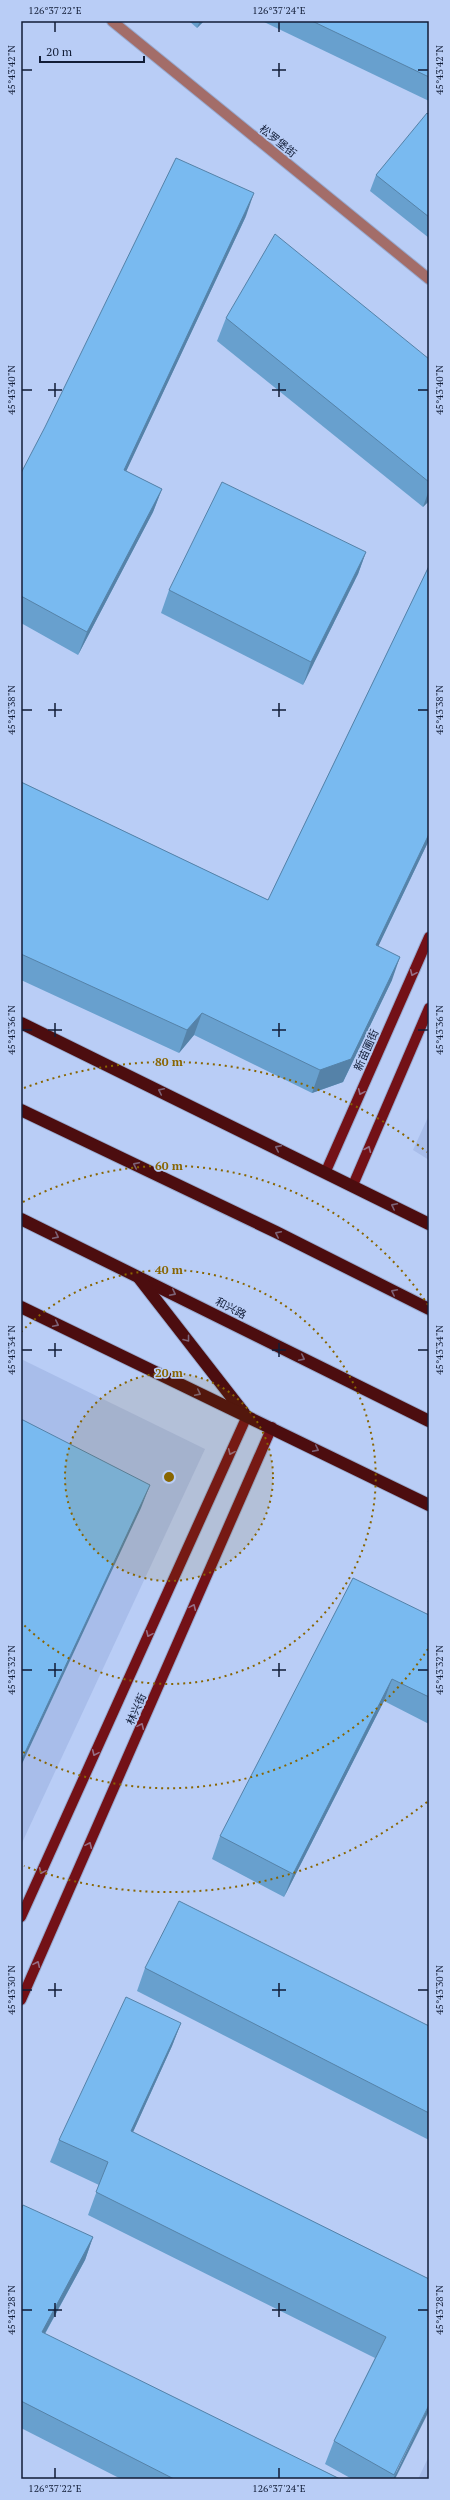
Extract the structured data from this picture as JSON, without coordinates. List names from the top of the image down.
{
  "streets": {
    "highway": ["和兴路"],
    "main road": ["新苗圃街", "林兴街"],
    "street": ["松罗堡街"]
  },
  "scale_bar": "20 m",
  "coordinates": [
    "126°37'22\"E",
    "126°37'24\"E",
    "45°43'42\"N",
    "45°43'40\"N",
    "45°43'38\"N",
    "45°43'36\"N",
    "45°43'34\"N",
    "45°43'32\"N",
    "45°43'30\"N",
    "45°43'28\"N"
  ],
  "rings": [
    "80 m",
    "60 m",
    "40 m",
    "20 m"
  ]
}
